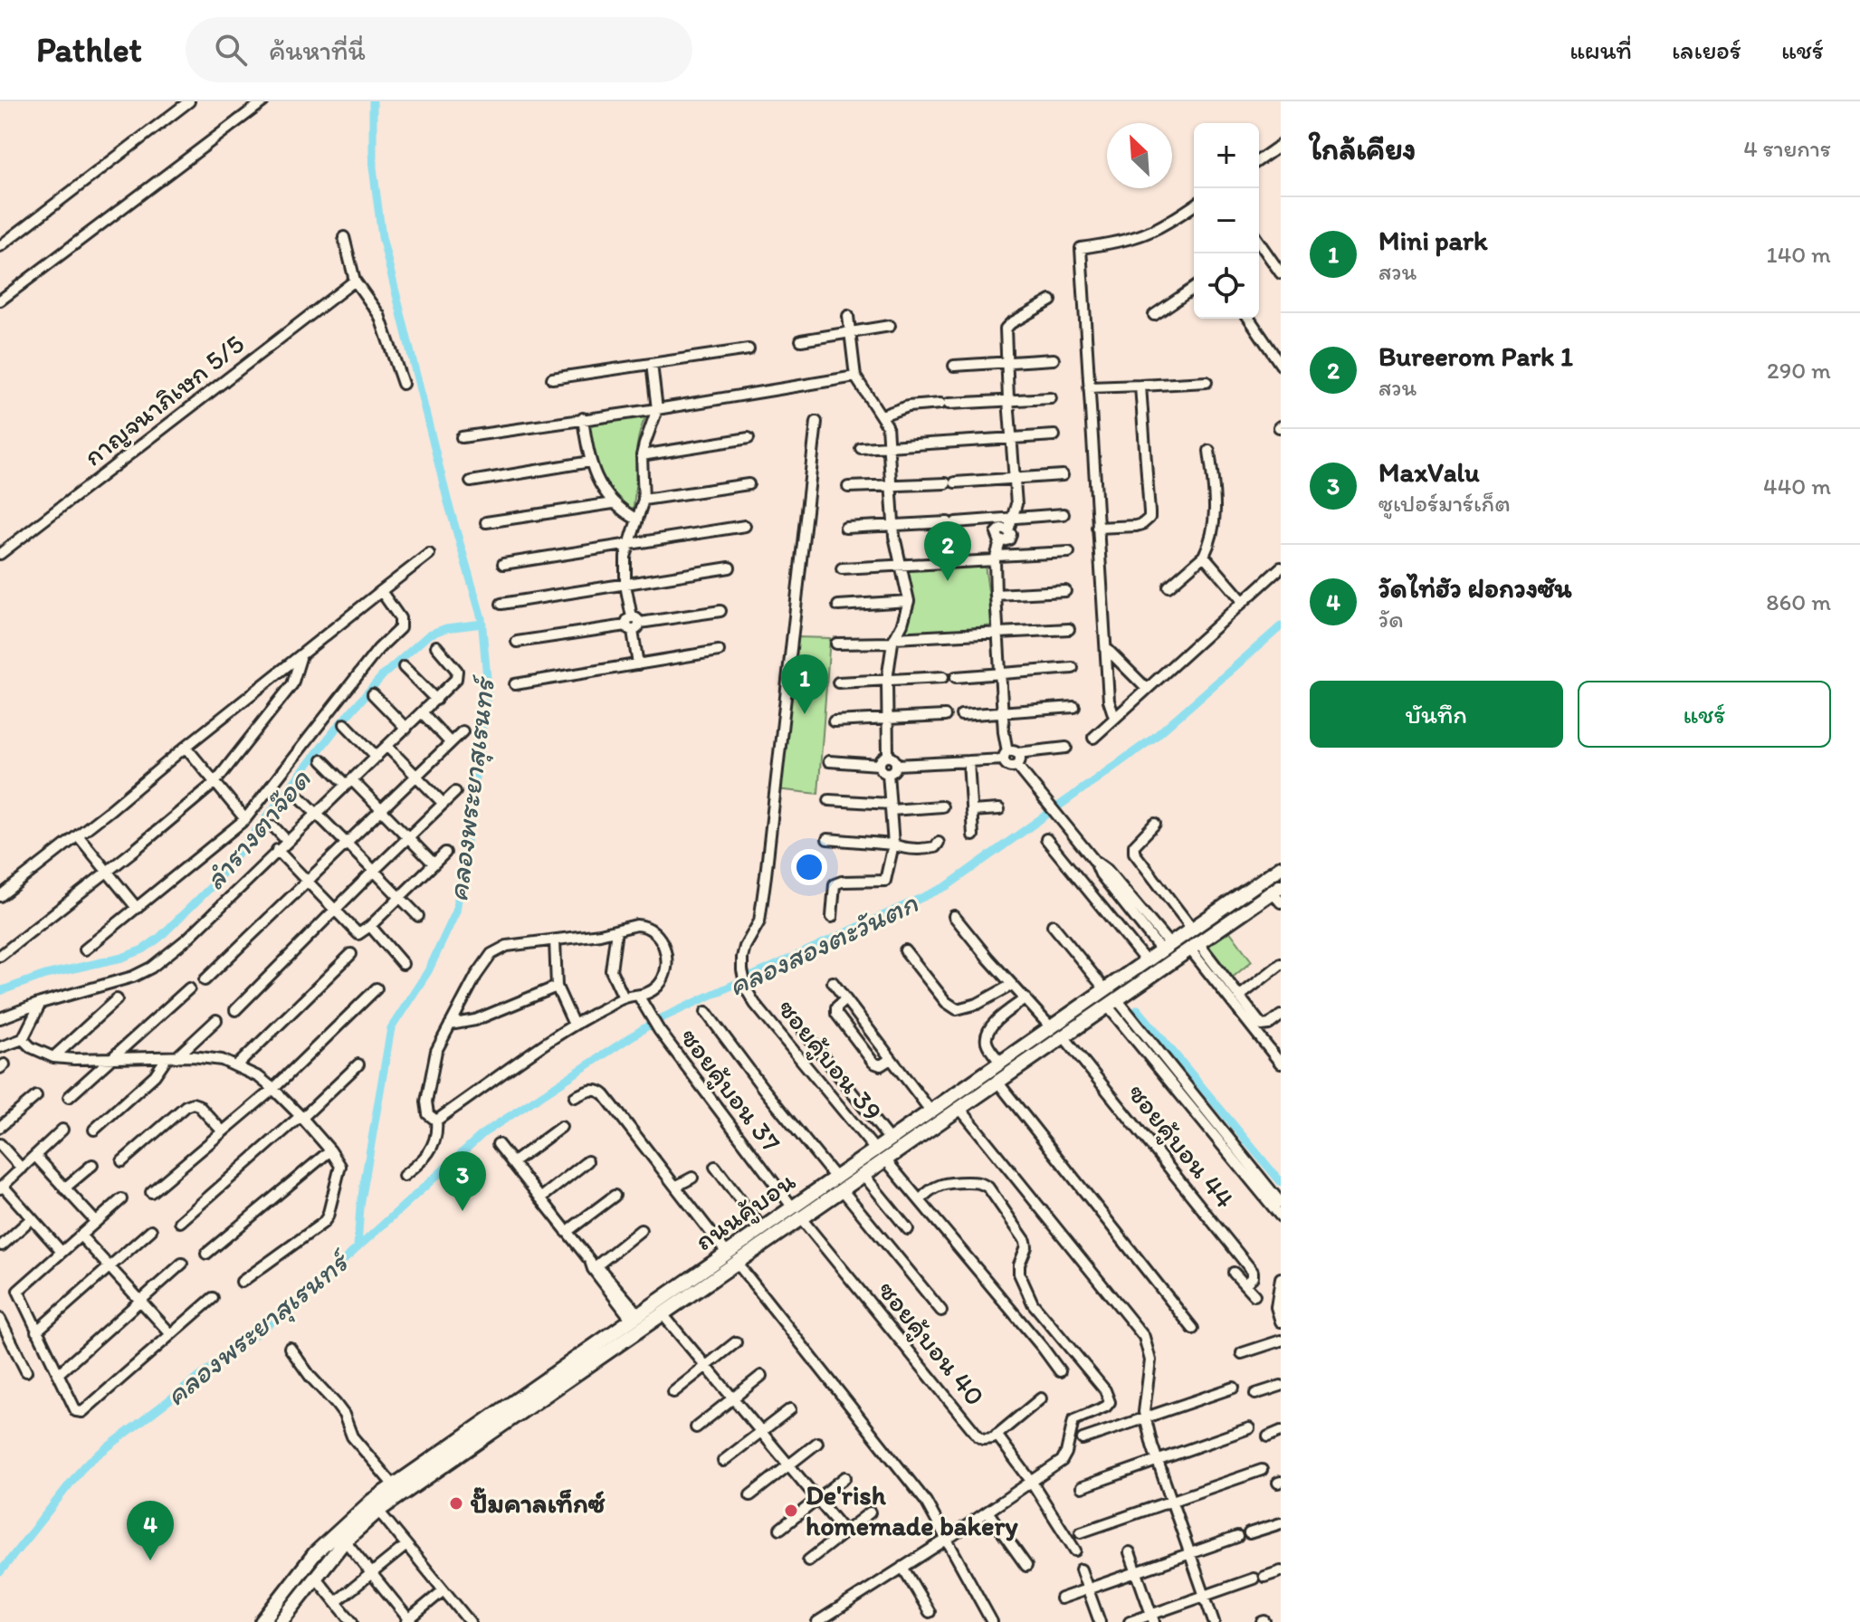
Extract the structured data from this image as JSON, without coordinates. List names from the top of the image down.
{
  "streets": {
    "main road": ["ถนนคู้บอน"],
    "street": [
      "กาญจนาภิเษก 5/5",
      "ซอยคู้บอน 39",
      "ซอยคู้บอน 37",
      "ซอยคู้บอน 44",
      "ซอยคู้บอน 40"
    ]
  },
  "crossings": [
    ["ซอยคู้บอน 39", "ถนนคู้บอน"],
    ["ซอยคู้บอน 37", "ถนนคู้บอน"],
    ["ซอยคู้บอน 44", "ถนนคู้บอน"],
    ["ถนนคู้บอน", "ซอยคู้บอน 40"]
  ],
  "water": ["คลองพระยาสุเรนทร์", "ลำรางตาจ๊อด", "คลองสองตะวันตก"],
  "places": ["ปั๊มคาลเท็กซ์", "De'rish homemade bakery"],
  "north": "top left",
  "page": {
    "header": "Pathlet",
    "search": "ค้นหาที่นี่",
    "nav": ["แผนที่", "เลเยอร์", "แชร์"],
    "heading": ["ใกล้เคียง", "4 รายการ"],
    "map_buttons": ["+", "−"],
    "list": [
      {
        "mark": "1",
        "name": "Mini park",
        "note": "สวน",
        "value": "140 m"
      },
      {
        "mark": "2",
        "name": "Bureerom Park 1",
        "note": "สวน",
        "value": "290 m"
      },
      {
        "mark": "3",
        "name": "MaxValu",
        "note": "ซูเปอร์มาร์เก็ต",
        "value": "440 m"
      },
      {
        "mark": "4",
        "name": "วัดไท่ฮัว ฝอกวงซัน",
        "note": "วัด",
        "value": "860 m"
      }
    ],
    "pins": [
      "2",
      "1",
      "3",
      "4"
    ],
    "buttons": ["บันทึก", "แชร์"]
  }
}
